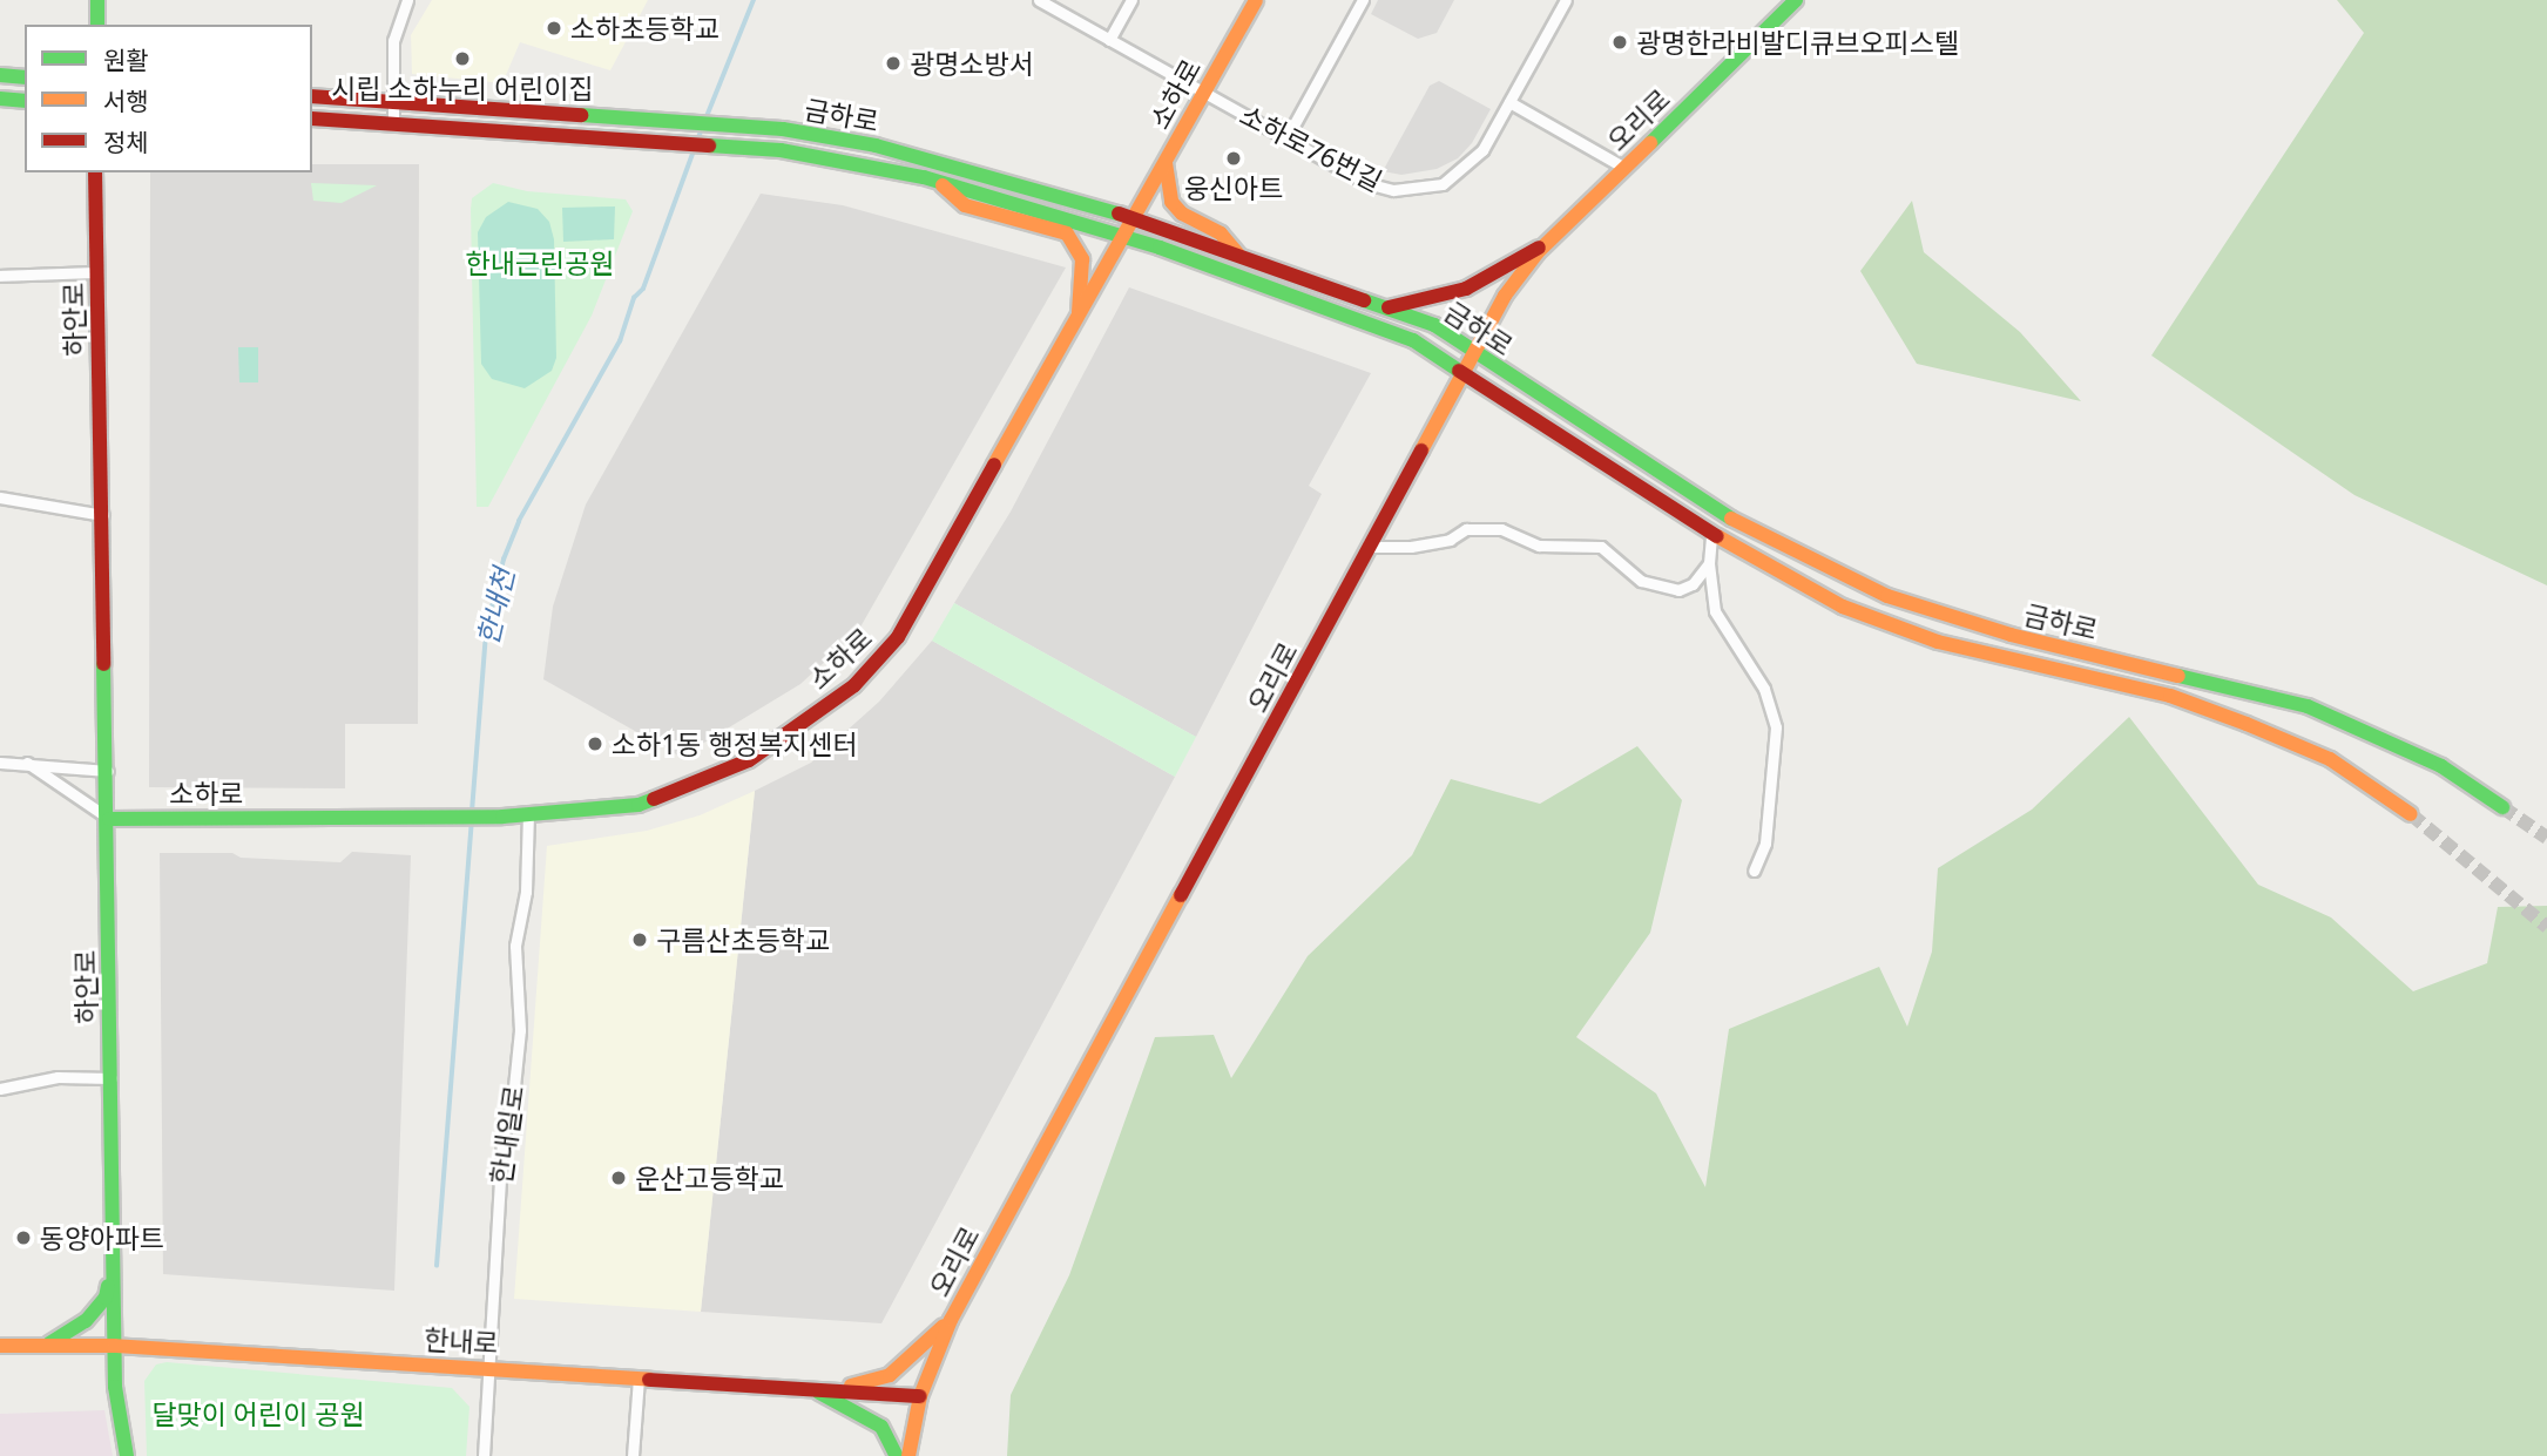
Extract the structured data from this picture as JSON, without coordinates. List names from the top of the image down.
{
  "streets": {
    "main road": [
      "소하로",
      "금하로",
      "오리로",
      "하안로",
      "한내로"
    ],
    "street": ["소하로76번길", "한내일로"]
  },
  "crossings": [
    ["소하로", "금하로"],
    ["소하로", "소하로76번길"],
    ["소하로", "하안로"],
    ["소하로", "한내일로"],
    ["금하로", "오리로"],
    ["오리로", "한내로"],
    ["하안로", "한내로"],
    ["한내일로", "한내로"]
  ],
  "water": ["한내천"],
  "parks": ["한내근린공원", "달맞이 어린이 공원"],
  "places": [
    "소하초등학교",
    "광명한라비발디큐브오피스텔",
    "시립 소하누리 어린이집",
    "광명소방서",
    "웅신아트",
    "소하1동 행정복지센터",
    "구름산초등학교",
    "운산고등학교",
    "동양아파트"
  ],
  "legend": ["원활", "서행", "정체"]
}
